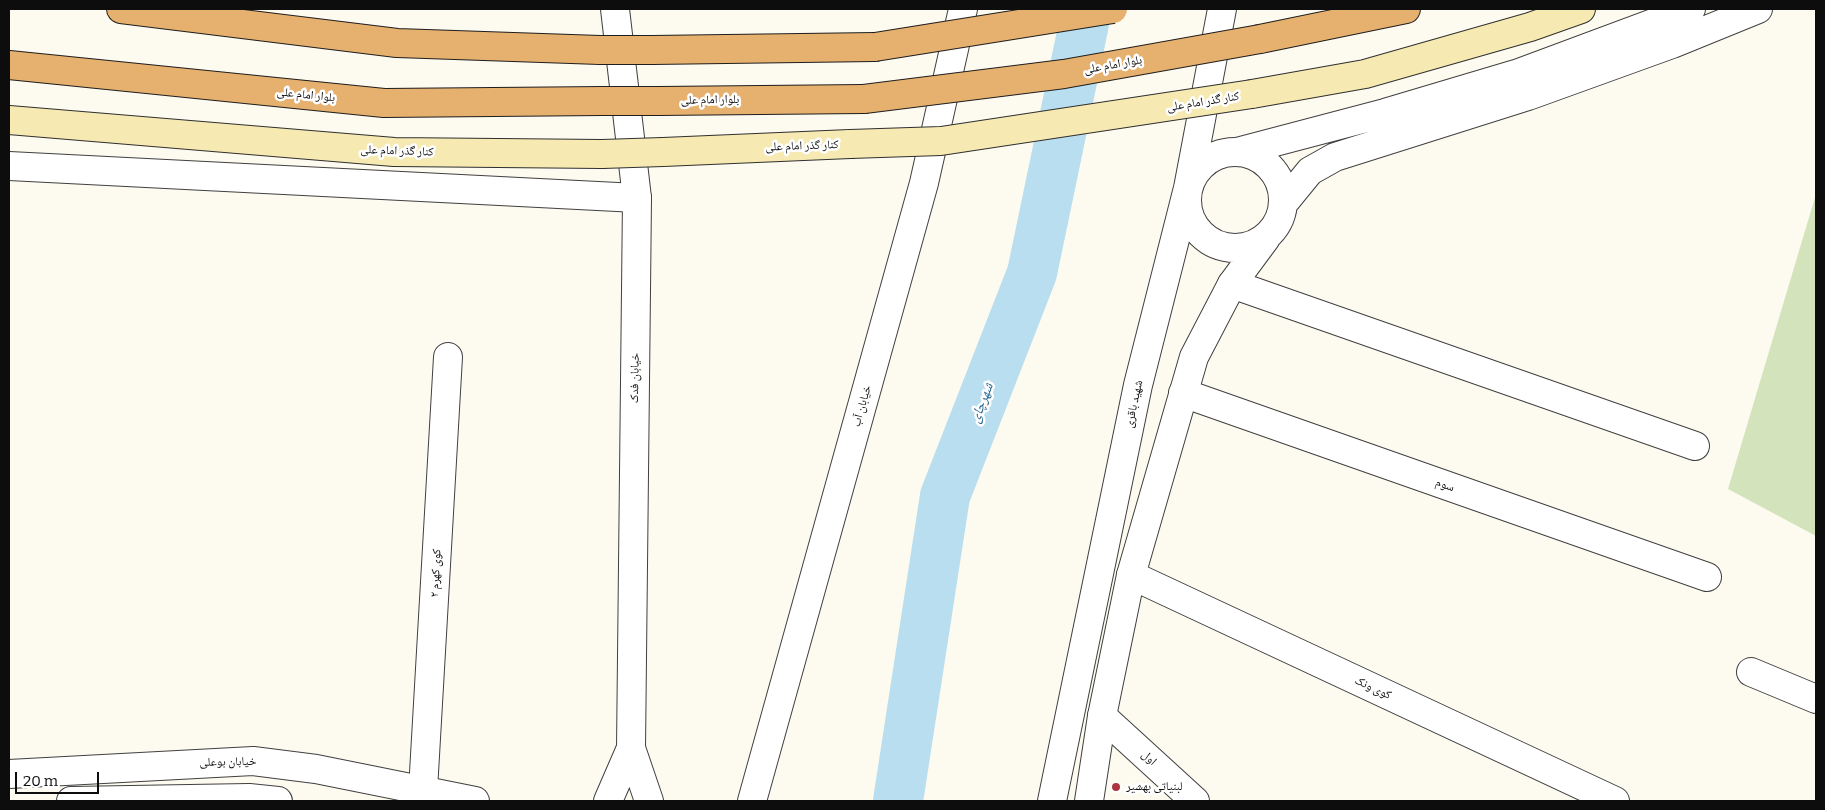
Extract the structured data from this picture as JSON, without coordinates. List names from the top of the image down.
{
  "streets": {
    "highway": ["بلوار امام علی"],
    "main road": ["کنار گذر امام علی"],
    "street": [
      "خیابان فدک",
      "شهید باقری",
      "خیابان آب",
      "سوم",
      "کوی کهرم ۲",
      "کوی ونک",
      "اول",
      "خیابان بوعلی"
    ]
  },
  "crossings": [
    ["کوی کهرم ۲", "خیابان بوعلی"]
  ],
  "water": ["شهرچای"],
  "places": ["لبنیاتی بهشیر"],
  "scale_bar": "20 m"
}
